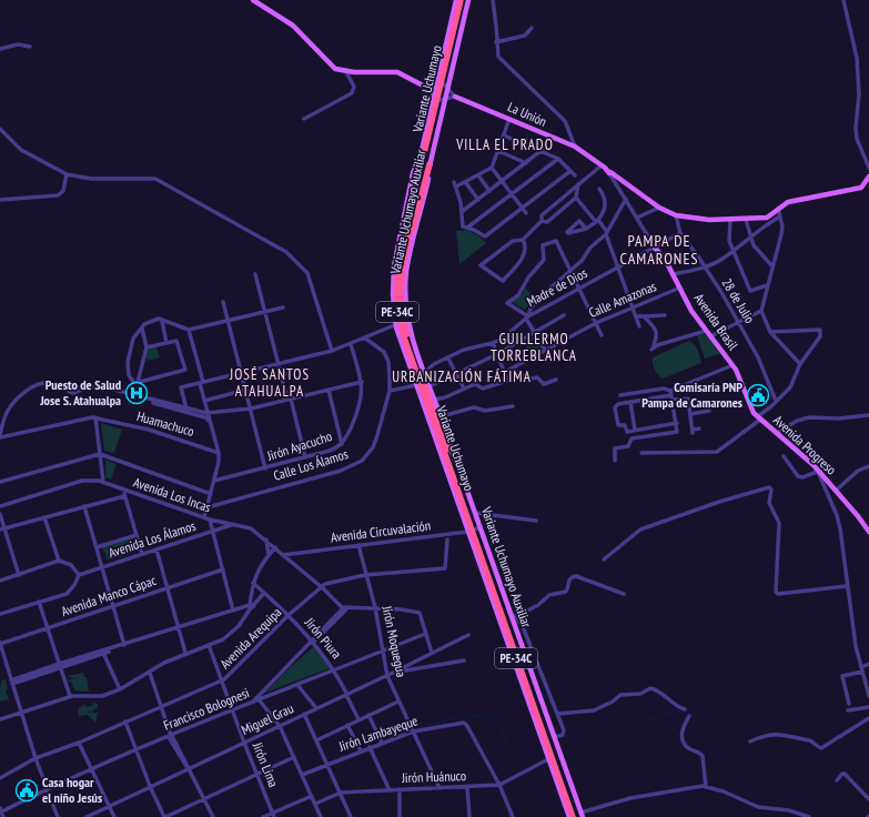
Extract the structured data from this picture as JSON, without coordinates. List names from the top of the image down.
{
  "streets": {
    "highway": ["Variante Uchumayo", "PE-34C"],
    "main road": [
      "La Unión",
      "Variante Uchumayo Auxiliar",
      "Avenida Brasil",
      "Avenida Progreso"
    ],
    "street": [
      "Madre de Dios",
      "Calle Amazonas",
      "28 de Julio",
      "Huamachuco",
      "Jirón Ayacucho",
      "Calle Los Álamos",
      "Avenida Los Incas",
      "Avenida Circuvalación",
      "Avenida Los Álamos",
      "Avenida Manco Cápac",
      "Avenida Arequipa",
      "Jirón Piura",
      "Jirón Moquegua",
      "Francisco Bolognesi",
      "Miguel Grau",
      "Jirón Lambayeque",
      "Jirón Lima",
      "Jirón Huánuco"
    ]
  },
  "crossings": [
    ["Variante Uchumayo", "Variante Uchumayo Auxiliar"],
    ["Variante Uchumayo", "Avenida Circuvalación"],
    ["Variante Uchumayo", "Jirón Huánuco"],
    ["La Unión", "Variante Uchumayo Auxiliar"],
    ["La Unión", "28 de Julio"],
    ["La Unión", "Avenida Brasil"],
    ["Variante Uchumayo Auxiliar", "Madre de Dios"],
    ["Variante Uchumayo Auxiliar", "Avenida Circuvalación"],
    ["Madre de Dios", "28 de Julio"],
    ["Madre de Dios", "Avenida Brasil"],
    ["Calle Amazonas", "Avenida Brasil"],
    ["Avenida Brasil", "Avenida Progreso"],
    ["Avenida Los Incas", "Avenida Circuvalación"],
    ["Avenida Los Incas", "Avenida Los Álamos"],
    ["Avenida Los Incas", "Avenida Arequipa"],
    ["Avenida Circuvalación", "Jirón Moquegua"],
    ["Avenida Arequipa", "Jirón Piura"],
    ["Avenida Arequipa", "Jirón Moquegua"],
    ["Avenida Arequipa", "Jirón Lima"],
    ["Jirón Piura", "Francisco Bolognesi"],
    ["Jirón Piura", "Miguel Grau"],
    ["Jirón Moquegua", "Francisco Bolognesi"],
    ["Jirón Moquegua", "Miguel Grau"],
    ["Jirón Moquegua", "Jirón Lambayeque"],
    ["Jirón Moquegua", "Jirón Huánuco"],
    ["Francisco Bolognesi", "Jirón Lima"],
    ["Miguel Grau", "Jirón Lima"],
    ["Jirón Lambayeque", "Jirón Huánuco"]
  ],
  "districts": [
    "VILLA EL PRADO",
    "PAMPA DE CAMARONES",
    "GUILLERMO TORREBLANCA",
    "JOSÉ SANTOS ATAHUALPA",
    "URBANIZACIÓN FÁTIMA"
  ],
  "places": {
    "hospital": ["Puesto de Salud Jose S. Atahualpa"],
    "public building": ["Comisaría PNP Pampa de Camarones", "Casa hogar el niño Jesús"]
  }
}
